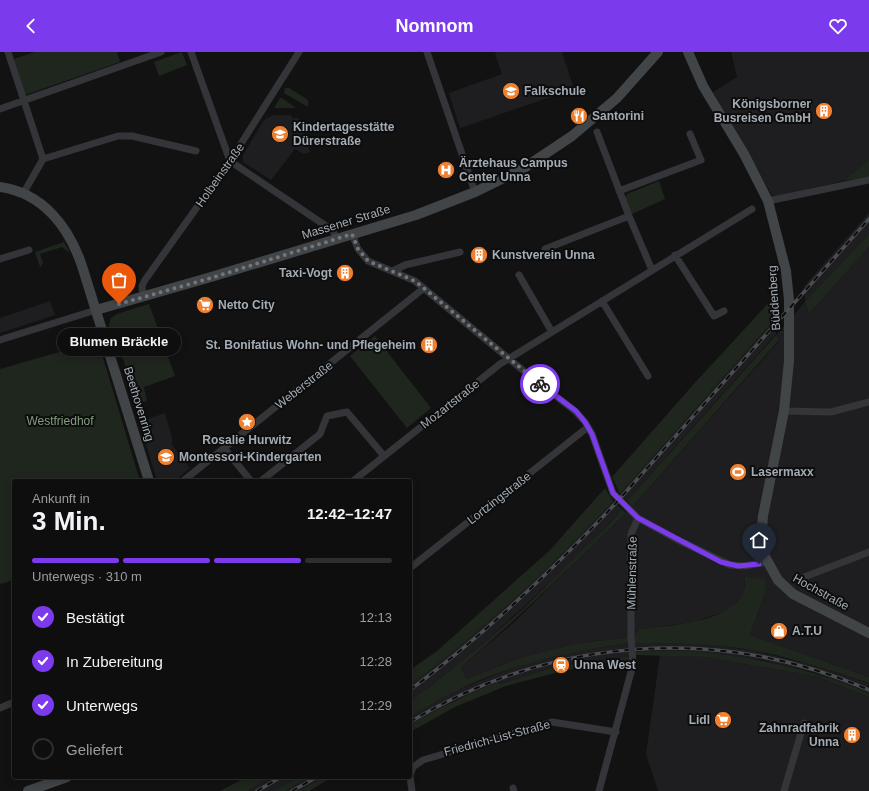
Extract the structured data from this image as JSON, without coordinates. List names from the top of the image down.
{
  "streets": {
    "main road": [
      "Massener Straße",
      "Büddenberg",
      "Beethovenring",
      "Hochstraße"
    ],
    "street": [
      "Holbeinstraße",
      "Weberstraße",
      "Mozartstraße",
      "Lortzingstraße",
      "Mühlenstraße",
      "Friedrich-List-Straße"
    ]
  },
  "crossings": [
    ["Holbeinstraße", "Massener Straße"],
    ["Massener Straße", "Beethovenring"],
    ["Massener Straße", "Mühlenstraße"],
    ["Büddenberg", "Hochstraße"],
    ["Weberstraße", "Mühlenstraße"],
    ["Mozartstraße", "Mühlenstraße"],
    ["Lortzingstraße", "Mühlenstraße"],
    ["Mühlenstraße", "Friedrich-List-Straße"]
  ],
  "parks": ["Westfriedhof"],
  "places": {
    "school or university": ["Falkschule", "Kindertagesstätte Dürerstraße", "Montessori-Kindergarten"],
    "building": [
      "Königsborner Busreisen GmbH",
      "Kunstverein Unna",
      "Taxi-Vogt",
      "St. Bonifatius Wohn- und Pflegeheim",
      "Zahnradfabrik Unna"
    ],
    "restaurant": ["Santorini"],
    "hospital": ["Ärztehaus Campus Center Unna"],
    "other": ["Blumen Bräckle"],
    "supermarket": ["Netto City", "Lidl"],
    "place": ["Rosalie Hurwitz"],
    "sports": ["Lasermaxx"],
    "shop": ["A.T.U"],
    "station": ["Unna West"]
  },
  "page": {
    "header": "Nomnom",
    "bubble": "Blumen Bräckle",
    "heading": ["3 Min.", "Ankunft in", "12:42–12:47"],
    "bar": "Unterwegs · 310 m",
    "list": [
      ["Bestätigt", "12:13"],
      ["In Zubereitung", "12:28"],
      ["Unterwegs", "12:29"],
      "Geliefert"
    ]
  }
}
